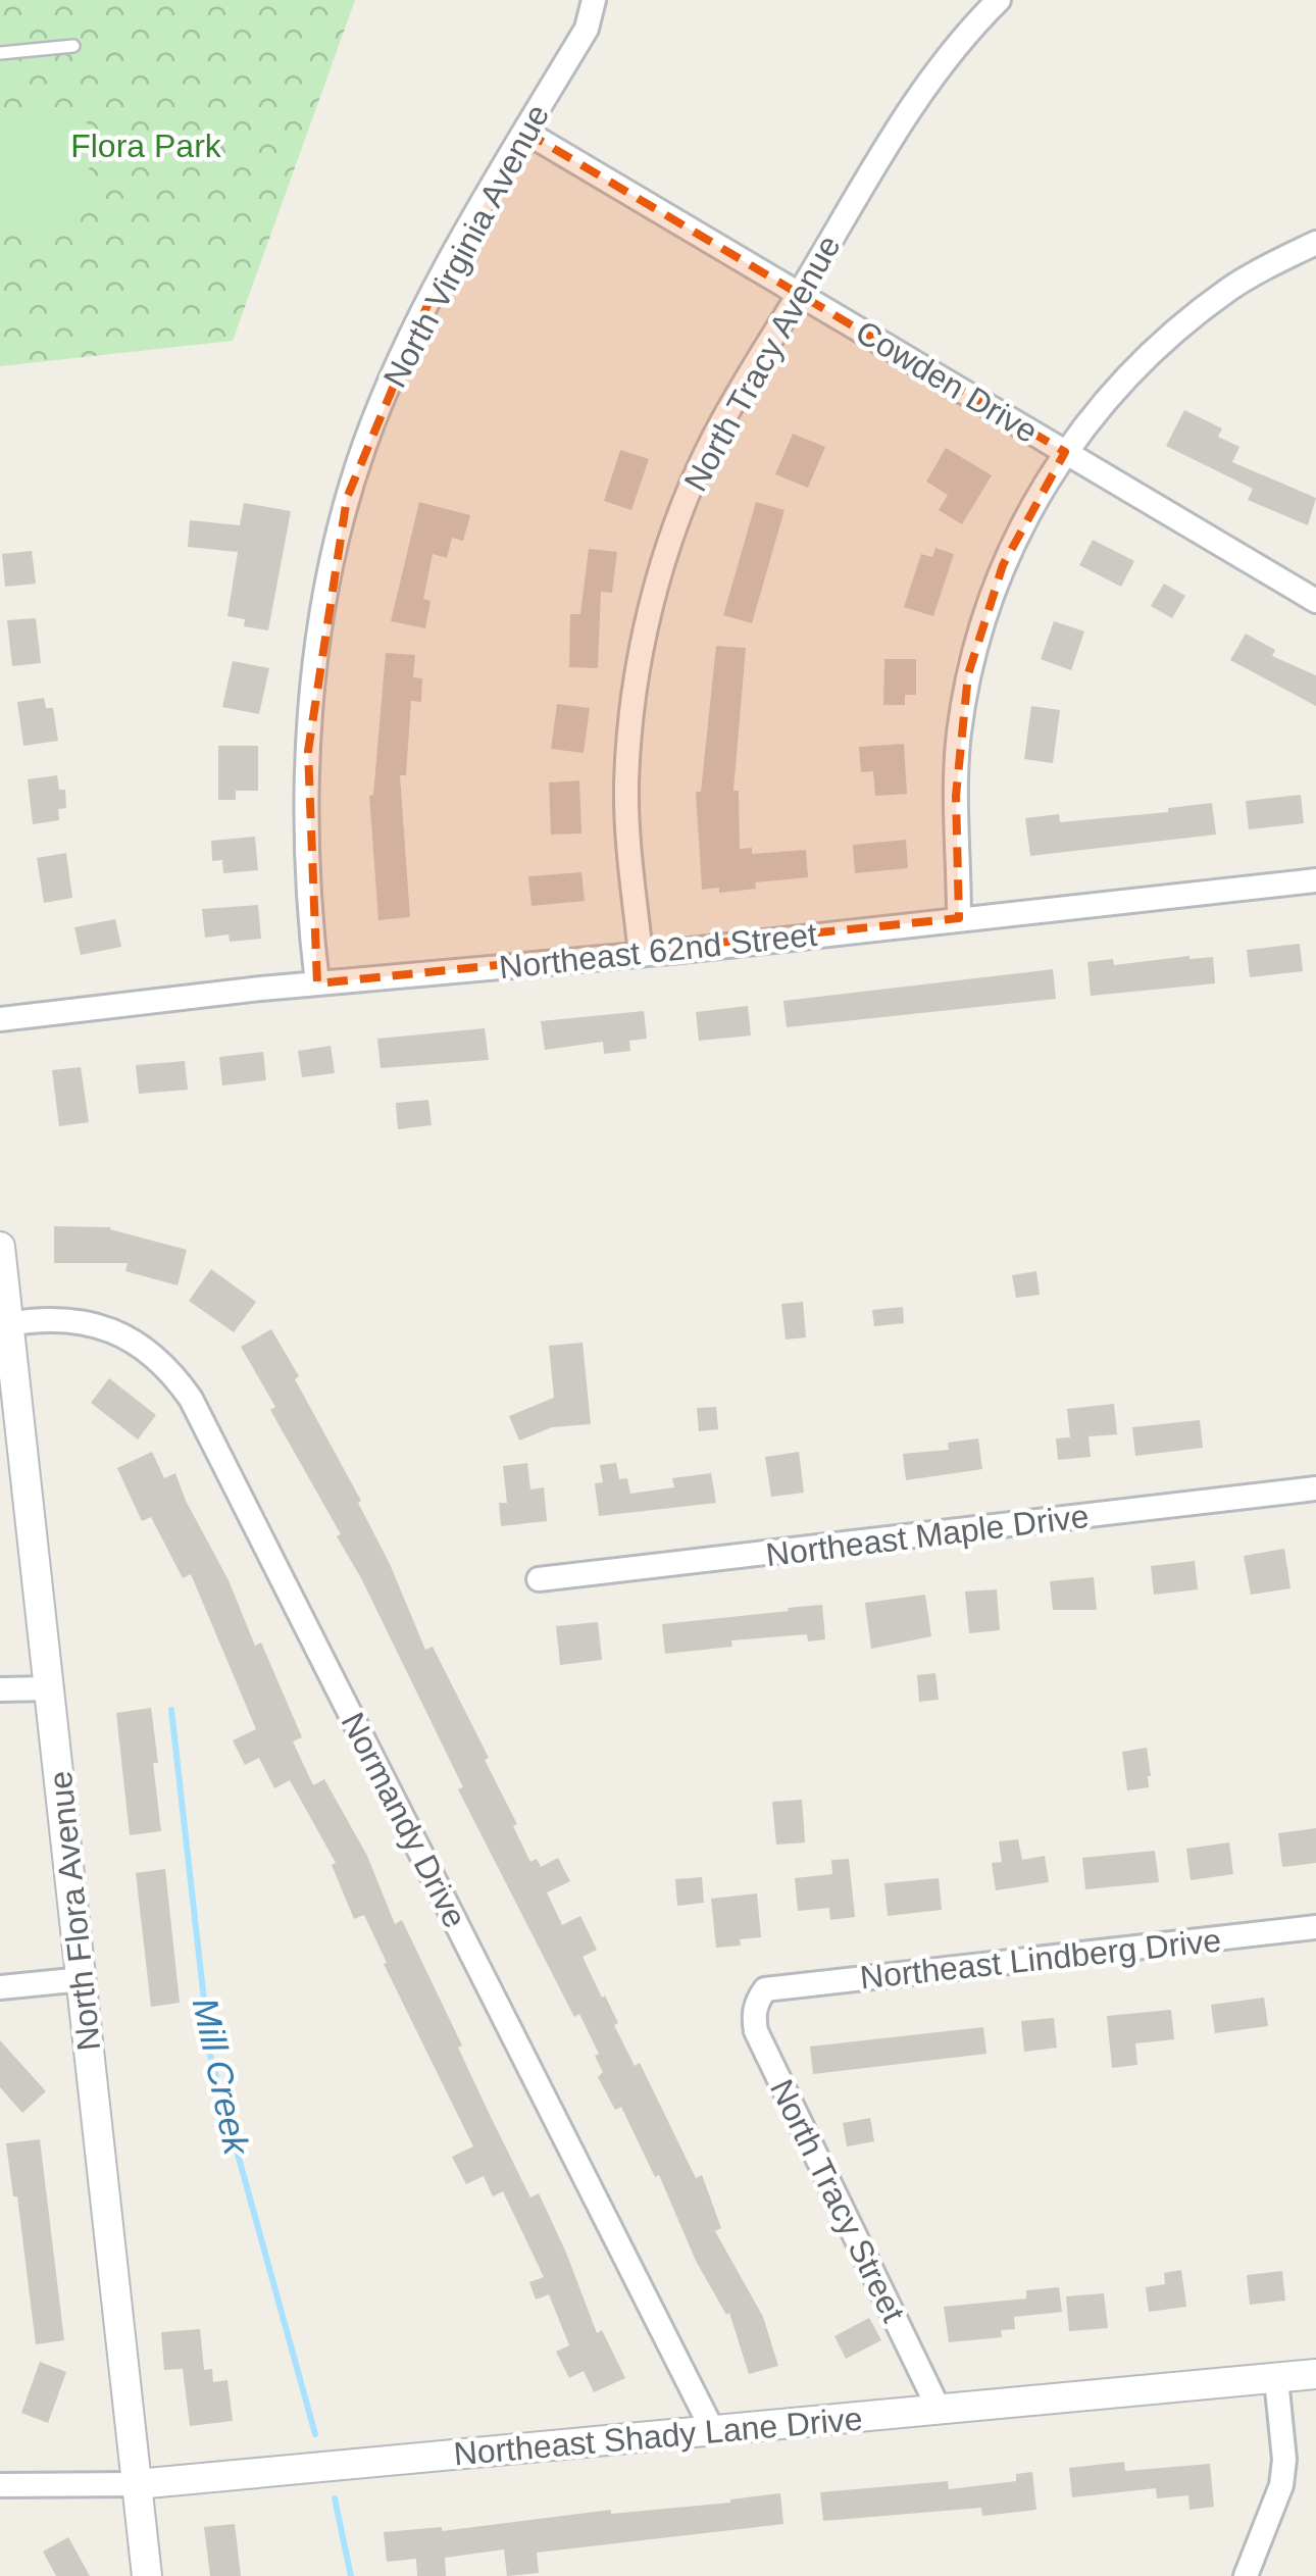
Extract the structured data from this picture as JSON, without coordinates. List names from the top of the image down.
{
  "streets": {
    "street": [
      "North Virginia Avenue",
      "North Tracy Avenue",
      "Cowden Drive",
      "Northeast 62nd Street",
      "Northeast Maple Drive",
      "Normandy Drive",
      "North Flora Avenue",
      "Northeast Lindberg Drive",
      "North Tracy Street",
      "Northeast Shady Lane Drive"
    ]
  },
  "crossings": [
    ["North Virginia Avenue", "Cowden Drive"],
    ["North Virginia Avenue", "Northeast 62nd Street"],
    ["North Tracy Avenue", "Cowden Drive"],
    ["North Tracy Avenue", "Northeast 62nd Street"],
    ["Normandy Drive", "North Flora Avenue"],
    ["Normandy Drive", "Northeast Shady Lane Drive"],
    ["North Flora Avenue", "Northeast Shady Lane Drive"],
    ["Northeast Lindberg Drive", "North Tracy Street"],
    ["North Tracy Street", "Northeast Shady Lane Drive"]
  ],
  "water": ["Mill Creek"],
  "parks": ["Flora Park"]
}
